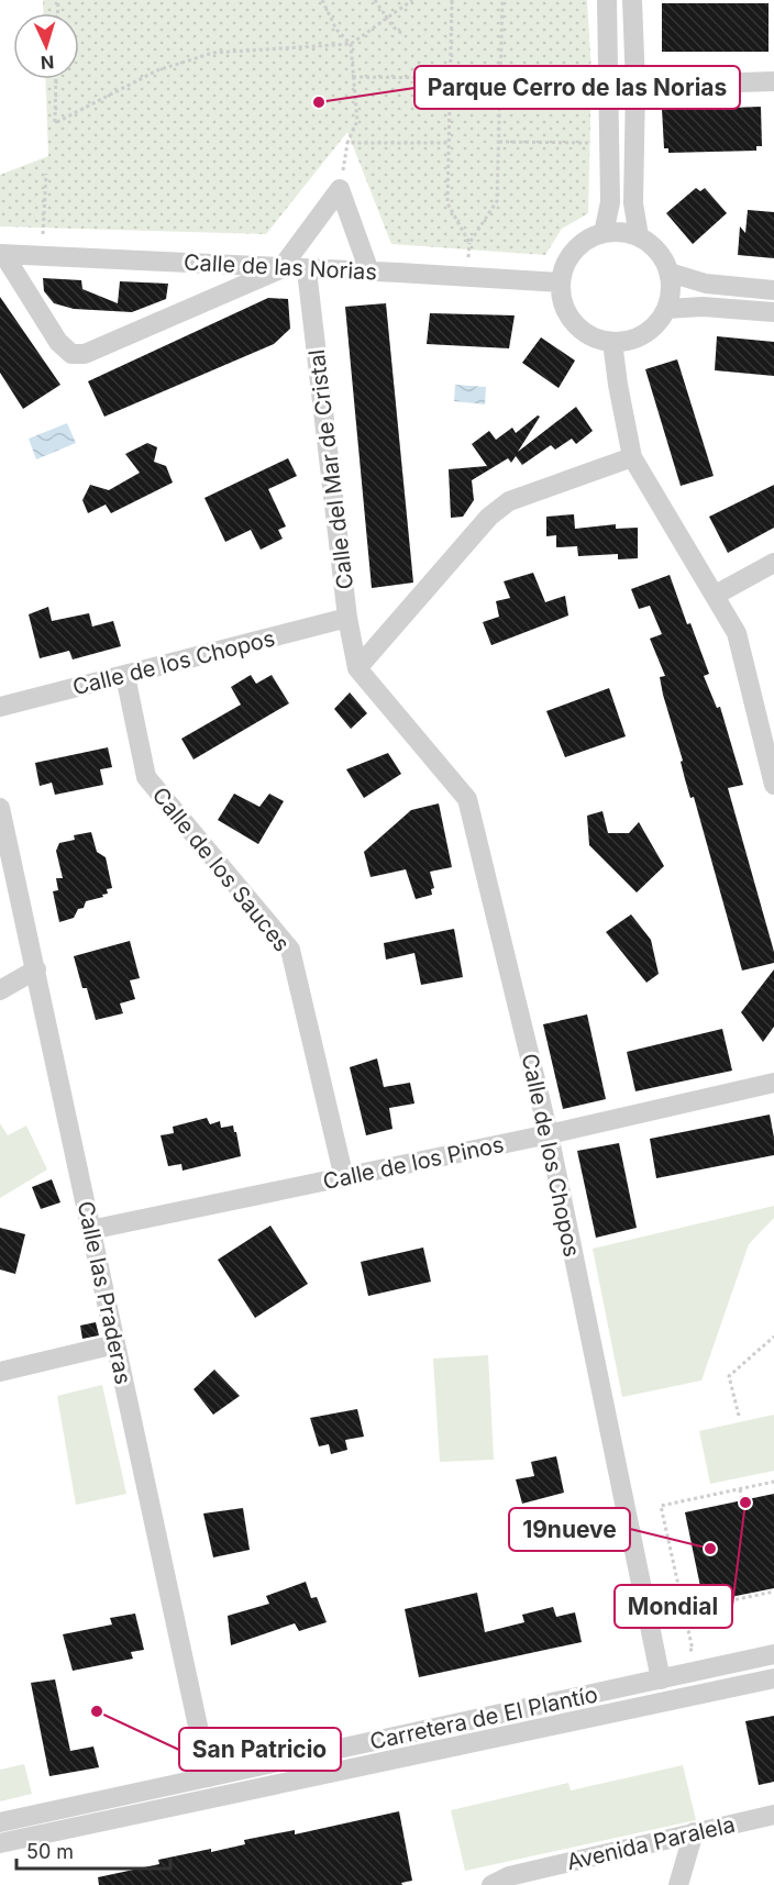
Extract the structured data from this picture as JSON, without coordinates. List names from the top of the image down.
{
  "streets": {
    "street": [
      "Calle de las Norias",
      "Calle del Mar de Cristal",
      "Calle de los Chopos",
      "Calle de los Sauces",
      "Calle de los Pinos",
      "Calle las Praderas",
      "Carretera de El Plantío",
      "Avenida Paralela"
    ]
  },
  "crossings": [
    ["Calle de las Norias", "Calle del Mar de Cristal"],
    ["Calle del Mar de Cristal", "Calle de los Chopos"],
    ["Calle de los Chopos", "Calle de los Sauces"],
    ["Calle de los Chopos", "Calle de los Pinos"],
    ["Calle de los Chopos", "Carretera de El Plantío"],
    ["Calle de los Sauces", "Calle de los Pinos"],
    ["Calle de los Pinos", "Calle las Praderas"],
    ["Calle las Praderas", "Carretera de El Plantío"]
  ],
  "places": [
    "Parque Cerro de las Norias",
    "Mondial",
    "19nueve",
    "San Patricio"
  ],
  "scale_bar": "50 m",
  "north": "bottom"
}
